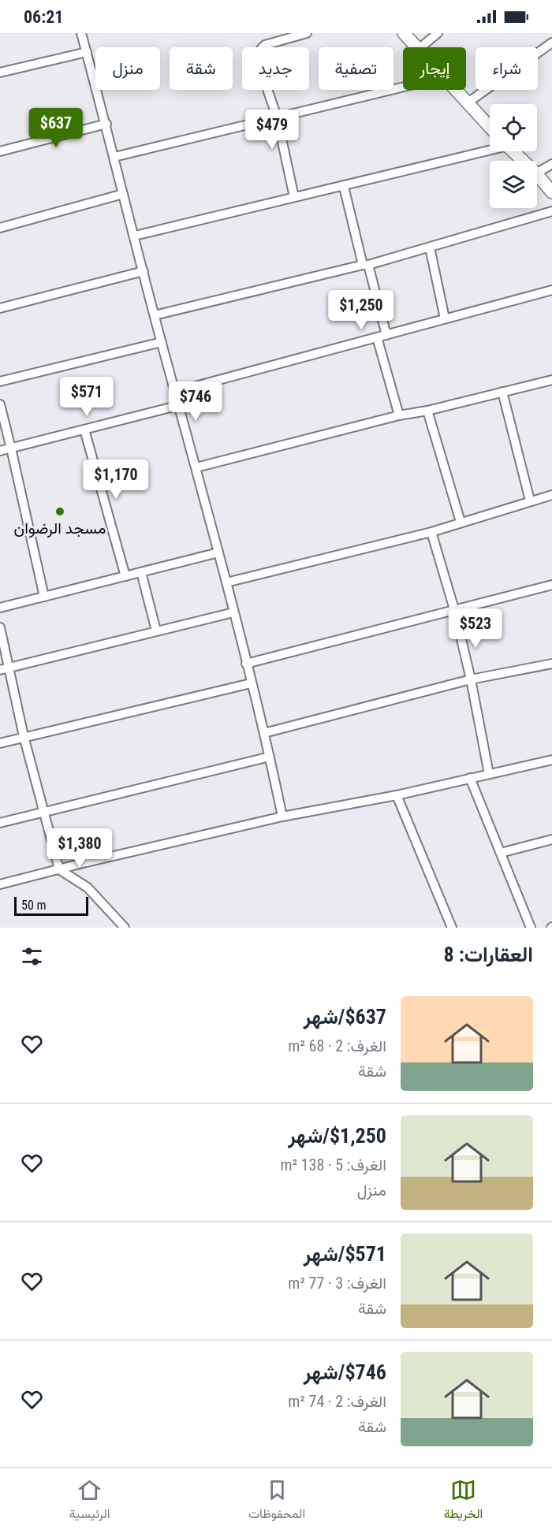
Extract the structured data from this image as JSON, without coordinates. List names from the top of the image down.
{
  "places": ["مسجد الرضوان"],
  "scale_bar": "50 m",
  "page": {
    "status": "06:21",
    "chip": [
      "شراء",
      "إيجار",
      "تصفية",
      "جديد",
      "شقة",
      "منزل"
    ],
    "price": [
      "$637",
      "$479",
      "$1,250",
      "$571",
      "$746",
      "$1,170",
      "$523",
      "$1,380"
    ],
    "scale": "50 m",
    "heading": "العقارات: 8",
    "list": [
      {
        "name": "$637/شهر",
        "note": "الغرف: 2 · 68 m² · شقة"
      },
      {
        "name": "$1,250/شهر",
        "note": "الغرف: 5 · 138 m² · منزل"
      },
      {
        "name": "$571/شهر",
        "note": "الغرف: 3 · 77 m² · شقة"
      },
      {
        "name": "$746/شهر",
        "note": "الغرف: 2 · 74 m² · شقة"
      }
    ],
    "tabs": ["الخريطة", "المحفوظات", "الرئيسية"]
  }
}
